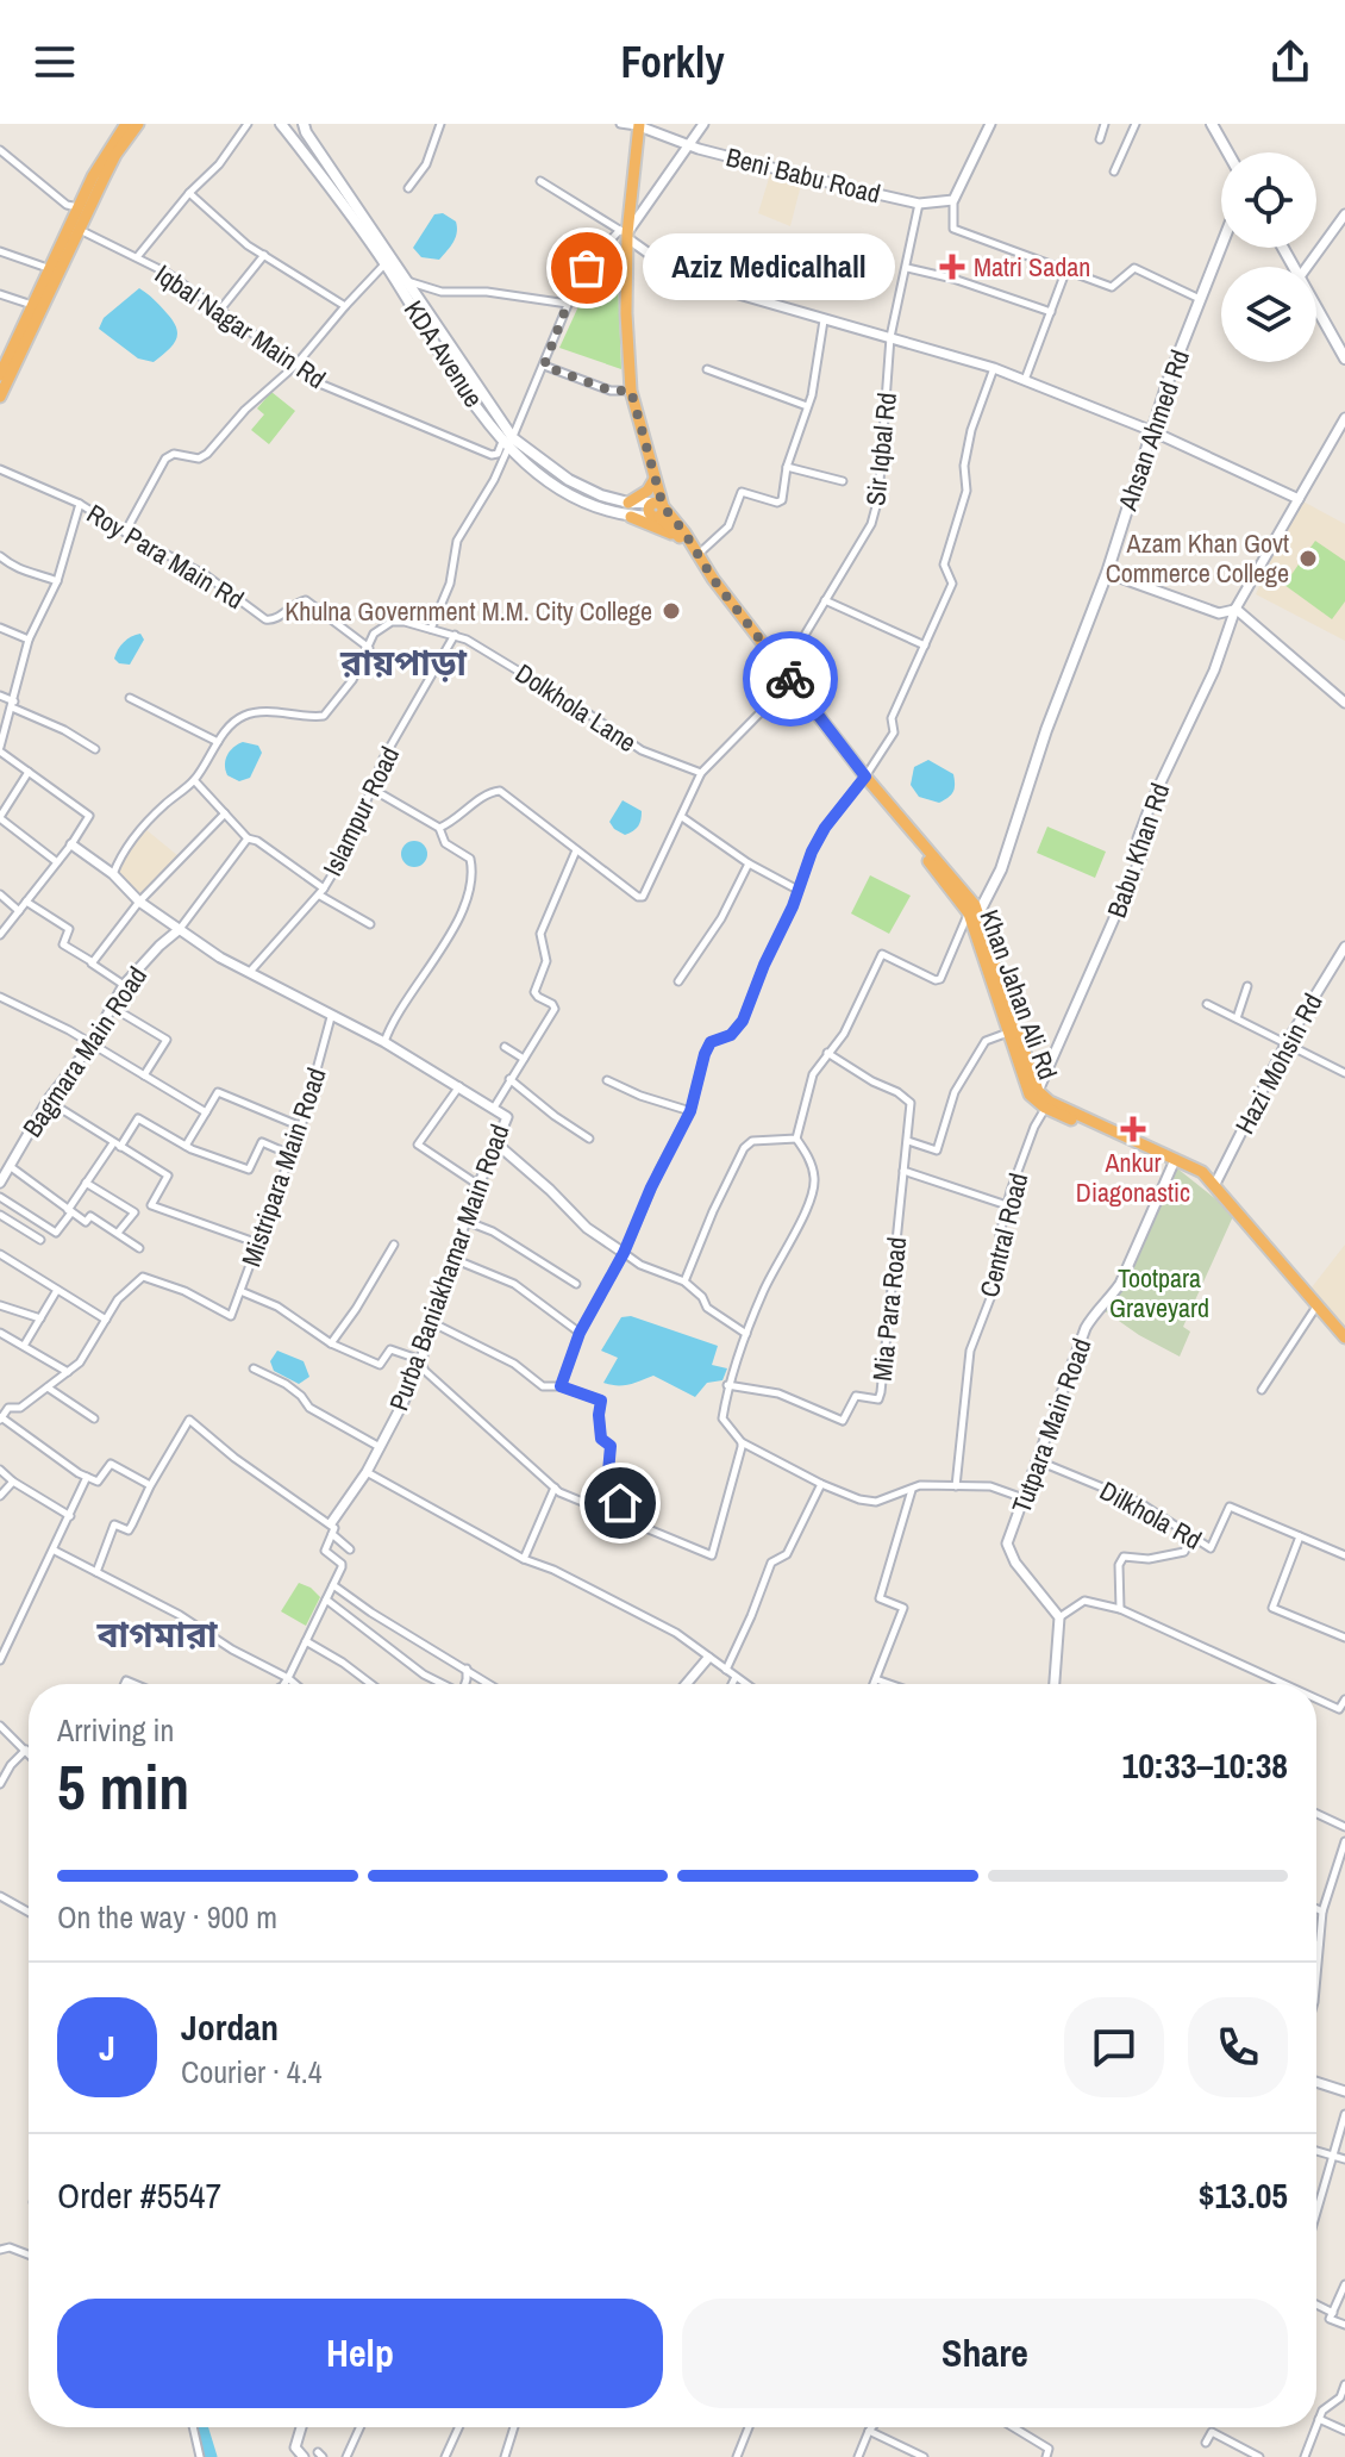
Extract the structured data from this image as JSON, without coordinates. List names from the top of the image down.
{
  "streets": {
    "highway": ["Khan Jahan Ali Rd"],
    "main road": ["KDA Avenue", "Ahsan Ahmed Rd"],
    "street": [
      "Beni Babu Road",
      "Iqbal Nagar Main Rd",
      "Sir Iqbal Rd",
      "Roy Para Main Rd",
      "Dolkhola Lane",
      "Islampur Road",
      "Babu Khan Rd",
      "Bagmara Main Road",
      "Hazi Mohsin Rd",
      "Mistripara Main Road",
      "Central Road",
      "Purba Baniakhamar Main Road",
      "Mia Para Road",
      "Tutpara Main Road",
      "Dilkhola Rd"
    ]
  },
  "crossings": [
    ["Beni Babu Road", "Sir Iqbal Rd"],
    ["Iqbal Nagar Main Rd", "KDA Avenue"],
    ["Ahsan Ahmed Rd", "Khan Jahan Ali Rd"],
    ["Sir Iqbal Rd", "Dolkhola Lane"],
    ["Sir Iqbal Rd", "Khan Jahan Ali Rd"],
    ["Roy Para Main Rd", "Dolkhola Lane"],
    ["Dolkhola Lane", "Islampur Road"],
    ["Islampur Road", "Purba Baniakhamar Main Road"],
    ["Babu Khan Rd", "Khan Jahan Ali Rd"],
    ["Khan Jahan Ali Rd", "Hazi Mohsin Rd"],
    ["Khan Jahan Ali Rd", "Central Road"],
    ["Khan Jahan Ali Rd", "Tutpara Main Road"],
    ["Bagmara Main Road", "Purba Baniakhamar Main Road"],
    ["Mistripara Main Road", "Purba Baniakhamar Main Road"],
    ["Tutpara Main Road", "Dilkhola Rd"]
  ],
  "districts": ["রায়পাড়া", "বাগমারা"],
  "parks": ["Tootpara Graveyard"],
  "places": {
    "health": ["Matri Sadan", "Ankur Diagonastic"],
    "other": ["Aziz Medicalhall", "Azam Khan Govt Commerce College", "Khulna Government M.M. City College"]
  },
  "page": {
    "header": "Forkly",
    "bubble": "Aziz Medicalhall",
    "heading": ["5 min", "Arriving in", "10:33–10:38"],
    "panel": [
      "Jordan",
      "Courier · 4.4",
      "Order #5547",
      "$13.05"
    ],
    "bar": "On the way · 900 m",
    "round": "J",
    "buttons": ["Help", "Share"]
  }
}
